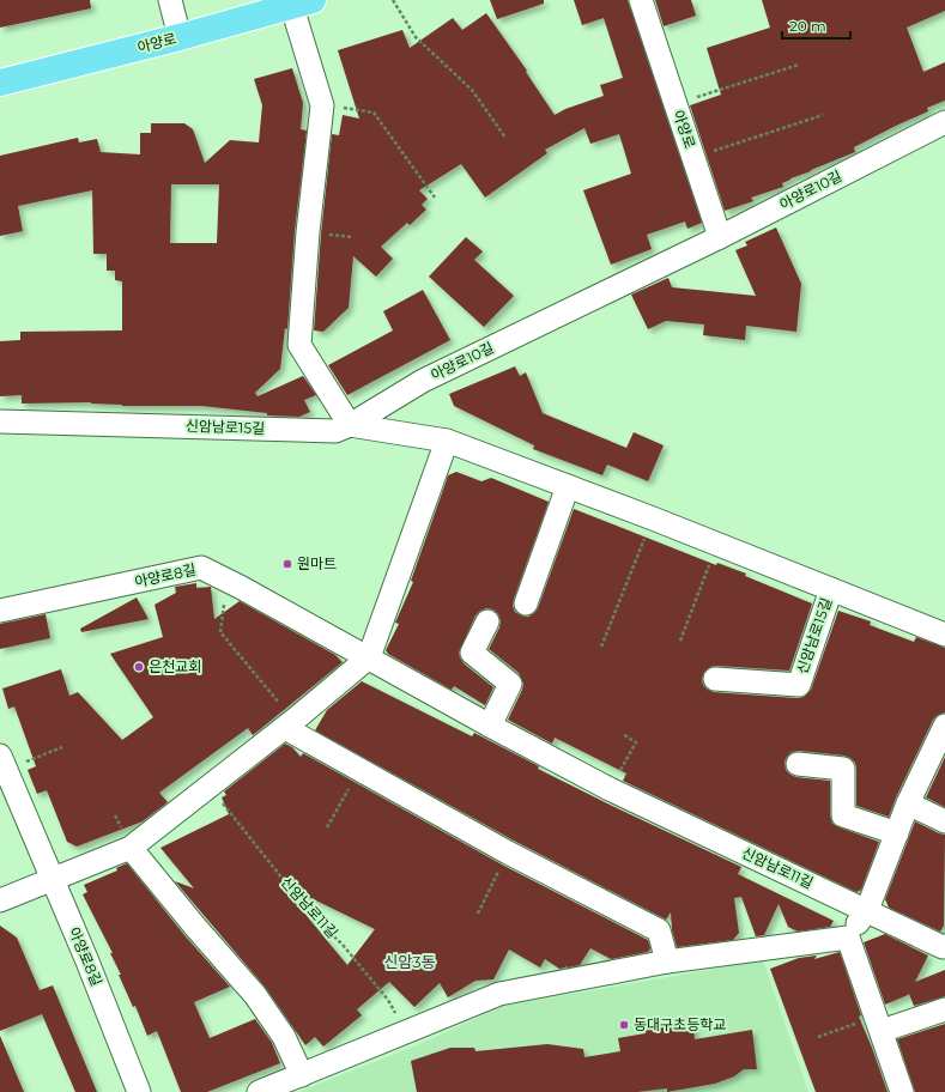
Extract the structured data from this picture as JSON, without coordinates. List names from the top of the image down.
{
  "streets": {
    "main road": ["아양로"],
    "street": [
      "아양로10길",
      "신암남로15길",
      "아양로8길",
      "신암남로11길"
    ]
  },
  "crossings": [
    ["아양로10길", "신암남로15길"],
    ["아양로8길", "신암남로11길"]
  ],
  "districts": ["신암3동"],
  "places": ["원마트", "은천교회", "동대구초등학교"],
  "scale_bar": "20 m"
}
